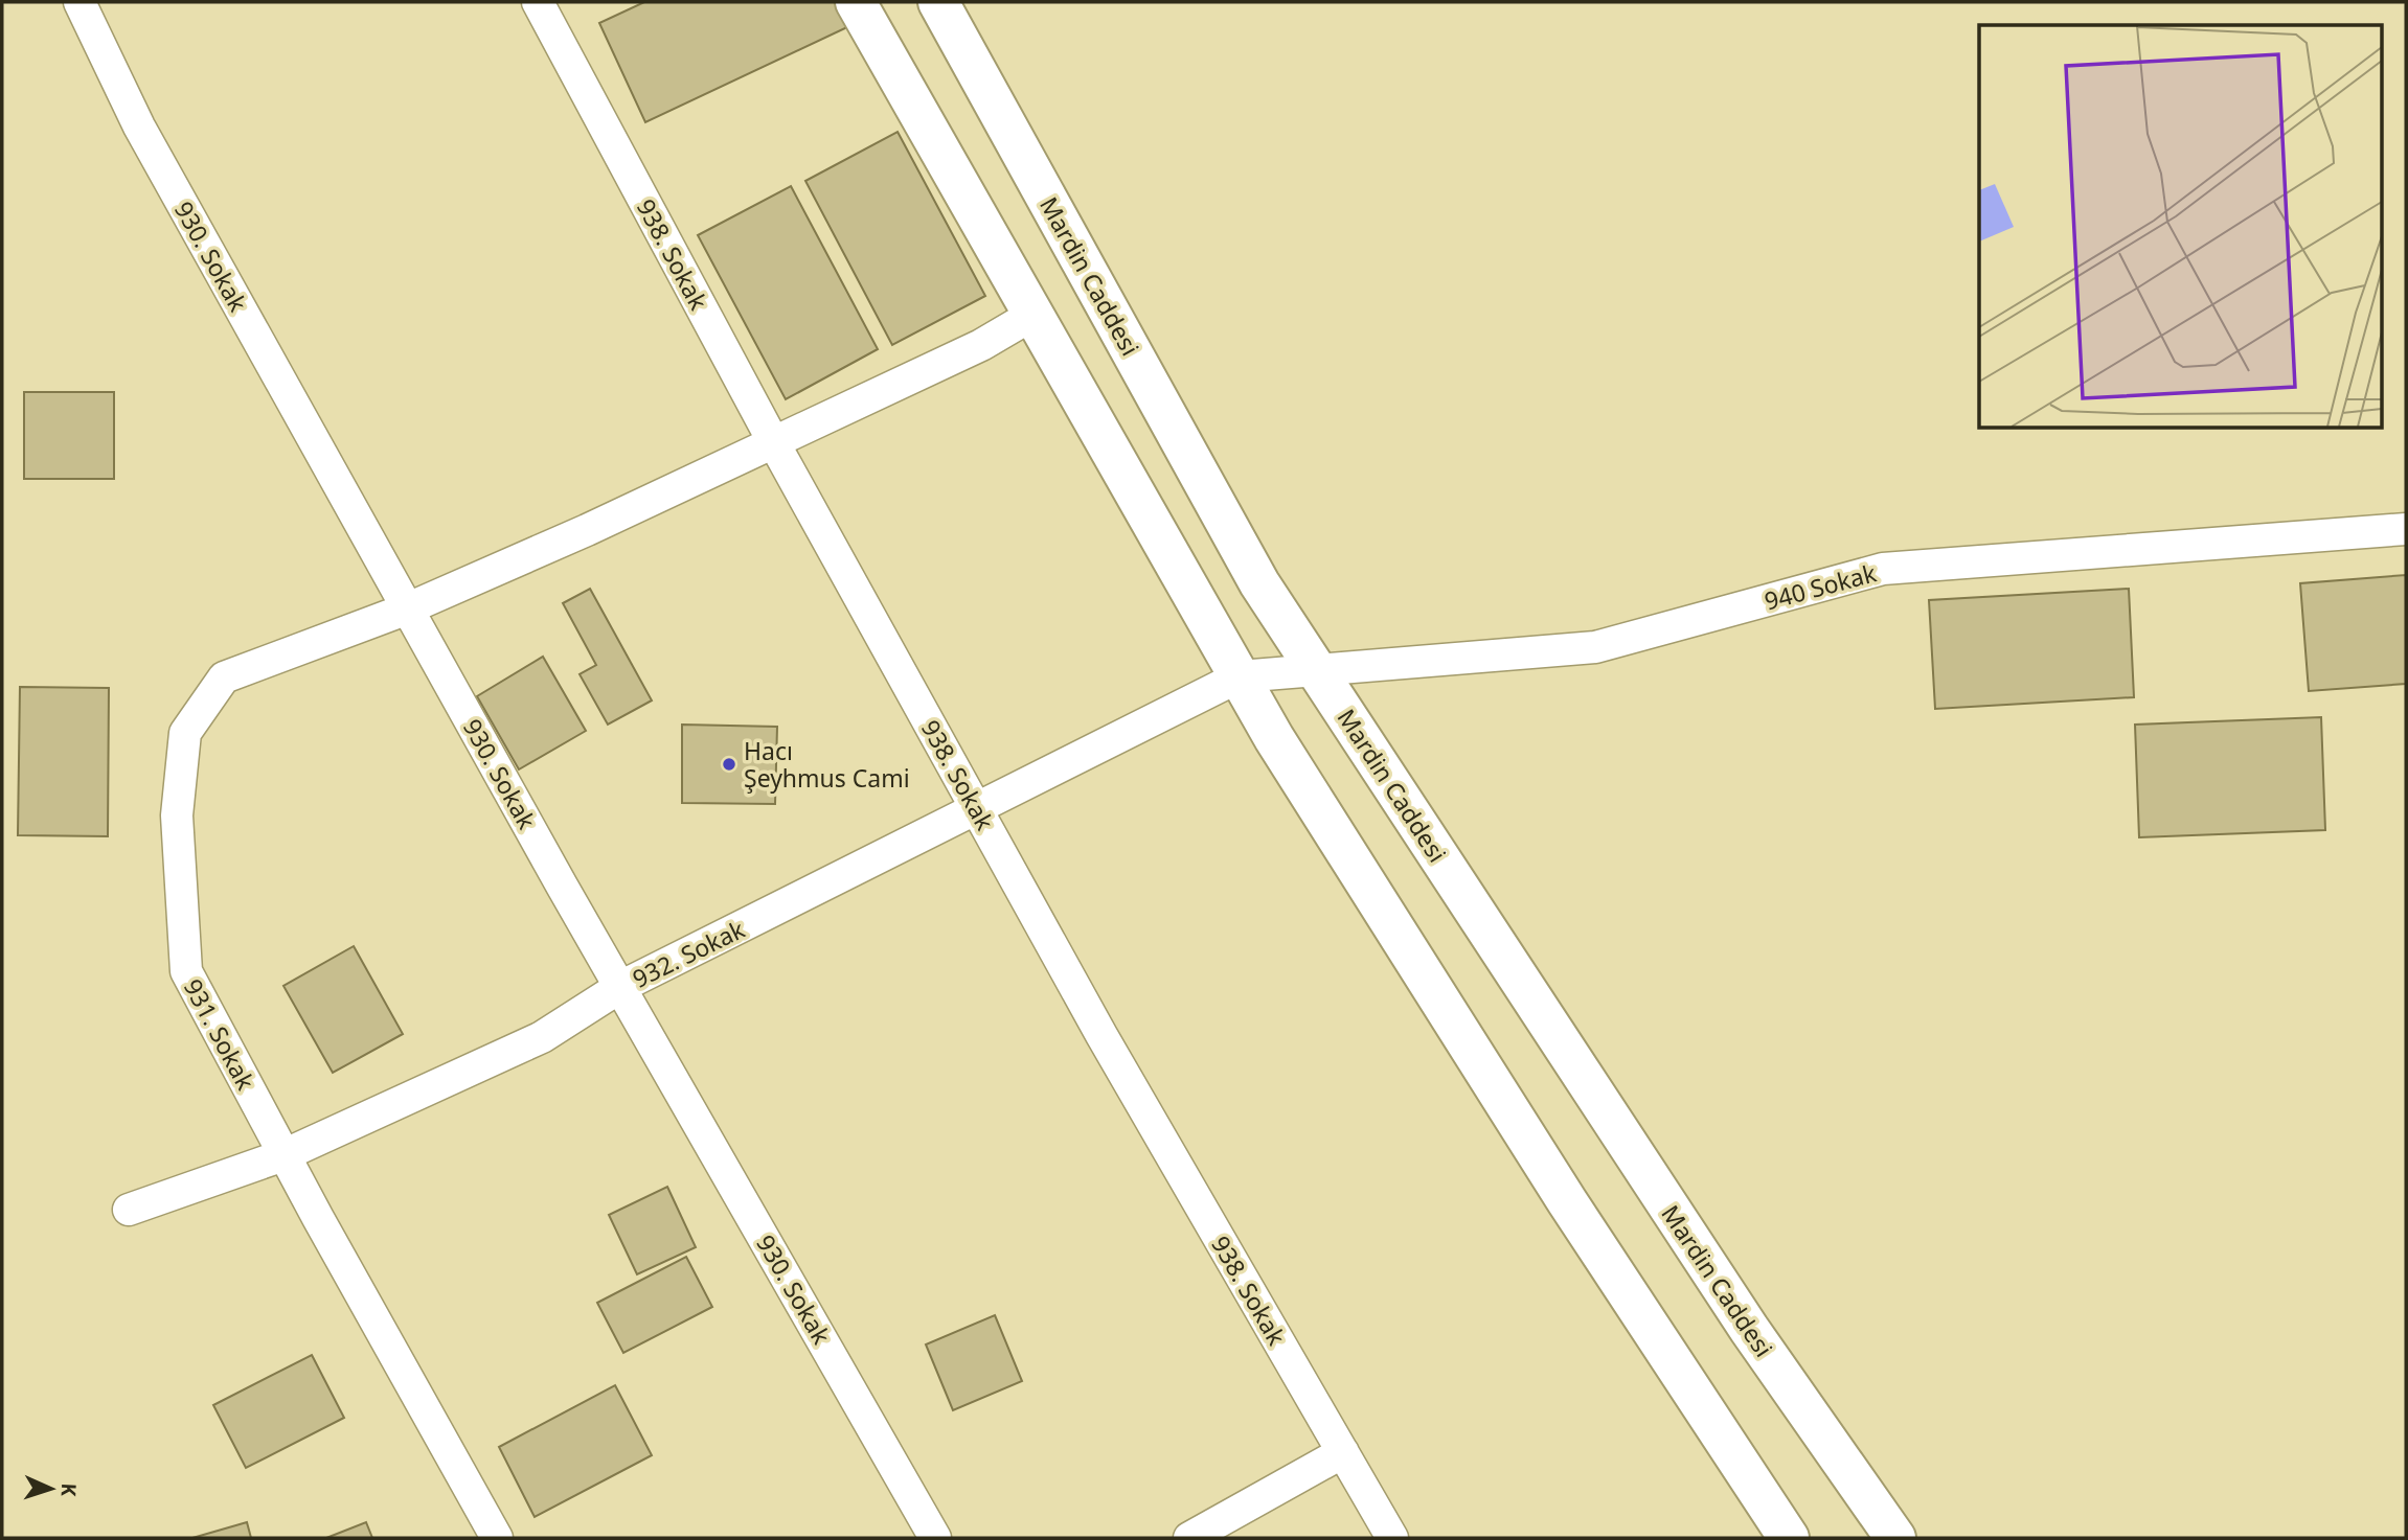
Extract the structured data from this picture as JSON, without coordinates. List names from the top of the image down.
{
  "streets": {
    "main road": ["Mardin Caddesi"],
    "street": [
      "938. Sokak",
      "930. Sokak",
      "940 Sokak",
      "932. Sokak",
      "931. Sokak"
    ]
  },
  "crossings": [
    ["938. Sokak", "932. Sokak"],
    ["938. Sokak", "931. Sokak"],
    ["930. Sokak", "932. Sokak"],
    ["930. Sokak", "931. Sokak"],
    ["Mardin Caddesi", "940 Sokak"],
    ["940 Sokak", "932. Sokak"],
    ["932. Sokak", "931. Sokak"]
  ],
  "places": ["Hacı Şeyhmus Cami"],
  "north": "right"
}
